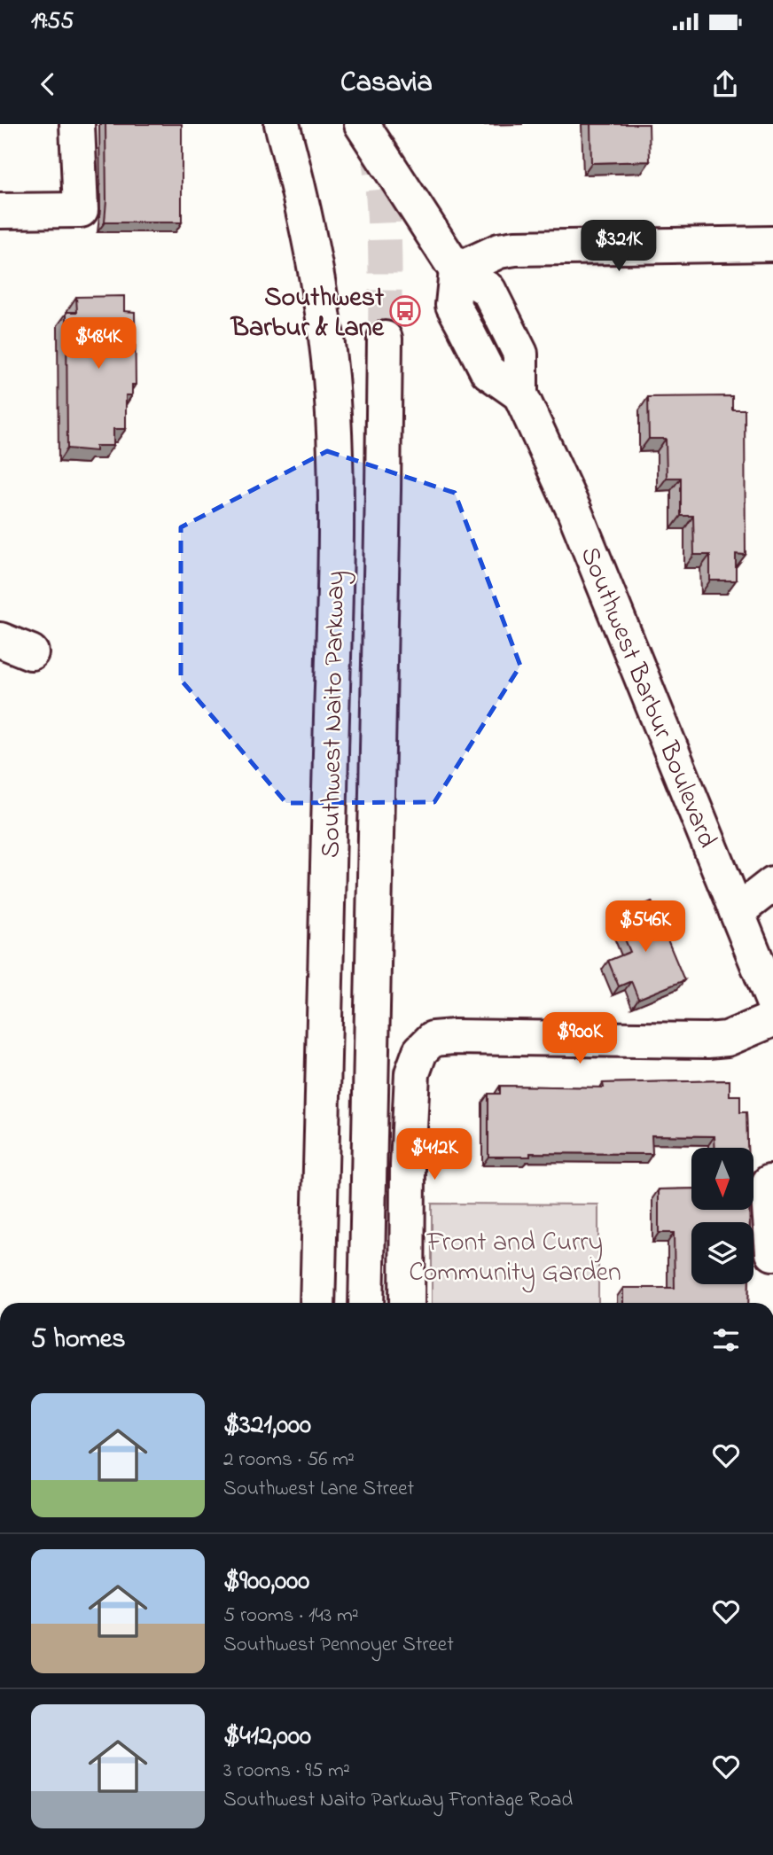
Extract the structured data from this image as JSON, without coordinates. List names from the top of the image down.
{
  "streets": {
    "main road": ["Southwest Barbur Boulevard", "Southwest Naito Parkway"]
  },
  "parks": ["Front and Curry Community Garden"],
  "places": {
    "bus stop": ["Southwest Barbur & Lane"]
  },
  "north": "bottom",
  "page": {
    "status": "19:55",
    "header": "Casavia",
    "price": [
      "$321K",
      "$484K",
      "$546K",
      "$900K",
      "$412K"
    ],
    "heading": "5 homes",
    "list": [
      {
        "name": "$321,000",
        "note": "2 rooms · 56 m² · Southwest Lane Street"
      },
      {
        "name": "$900,000",
        "note": "5 rooms · 143 m² · Southwest Pennoyer Street"
      },
      {
        "name": "$412,000",
        "note": "3 rooms · 95 m² · Southwest Naito Parkway Frontage Road"
      }
    ]
  }
}
